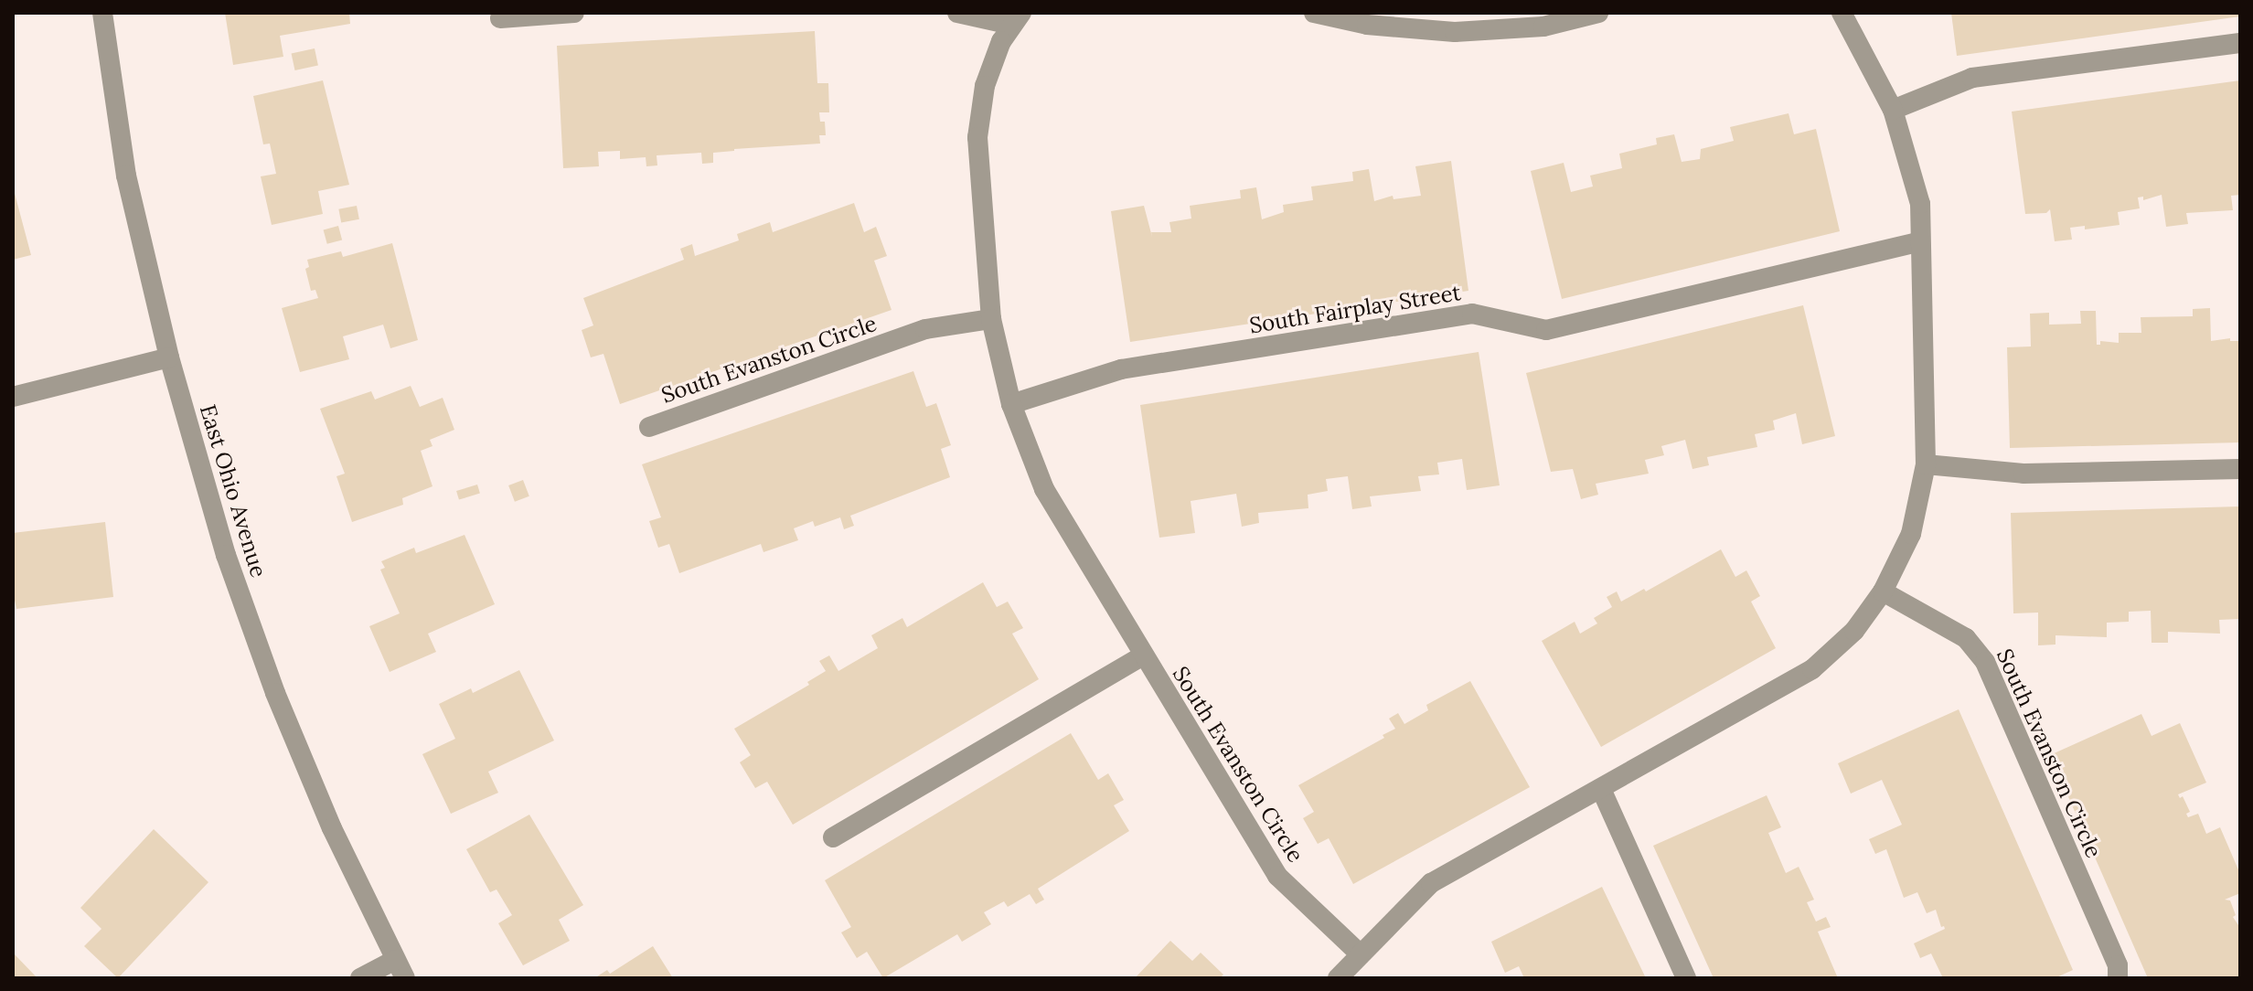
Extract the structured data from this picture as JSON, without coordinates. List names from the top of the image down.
{
  "streets": {
    "street": ["South Fairplay Street", "South Evanston Circle", "East Ohio Avenue"]
  },
  "crossings": [
    ["South Fairplay Street", "South Evanston Circle"]
  ]
}
